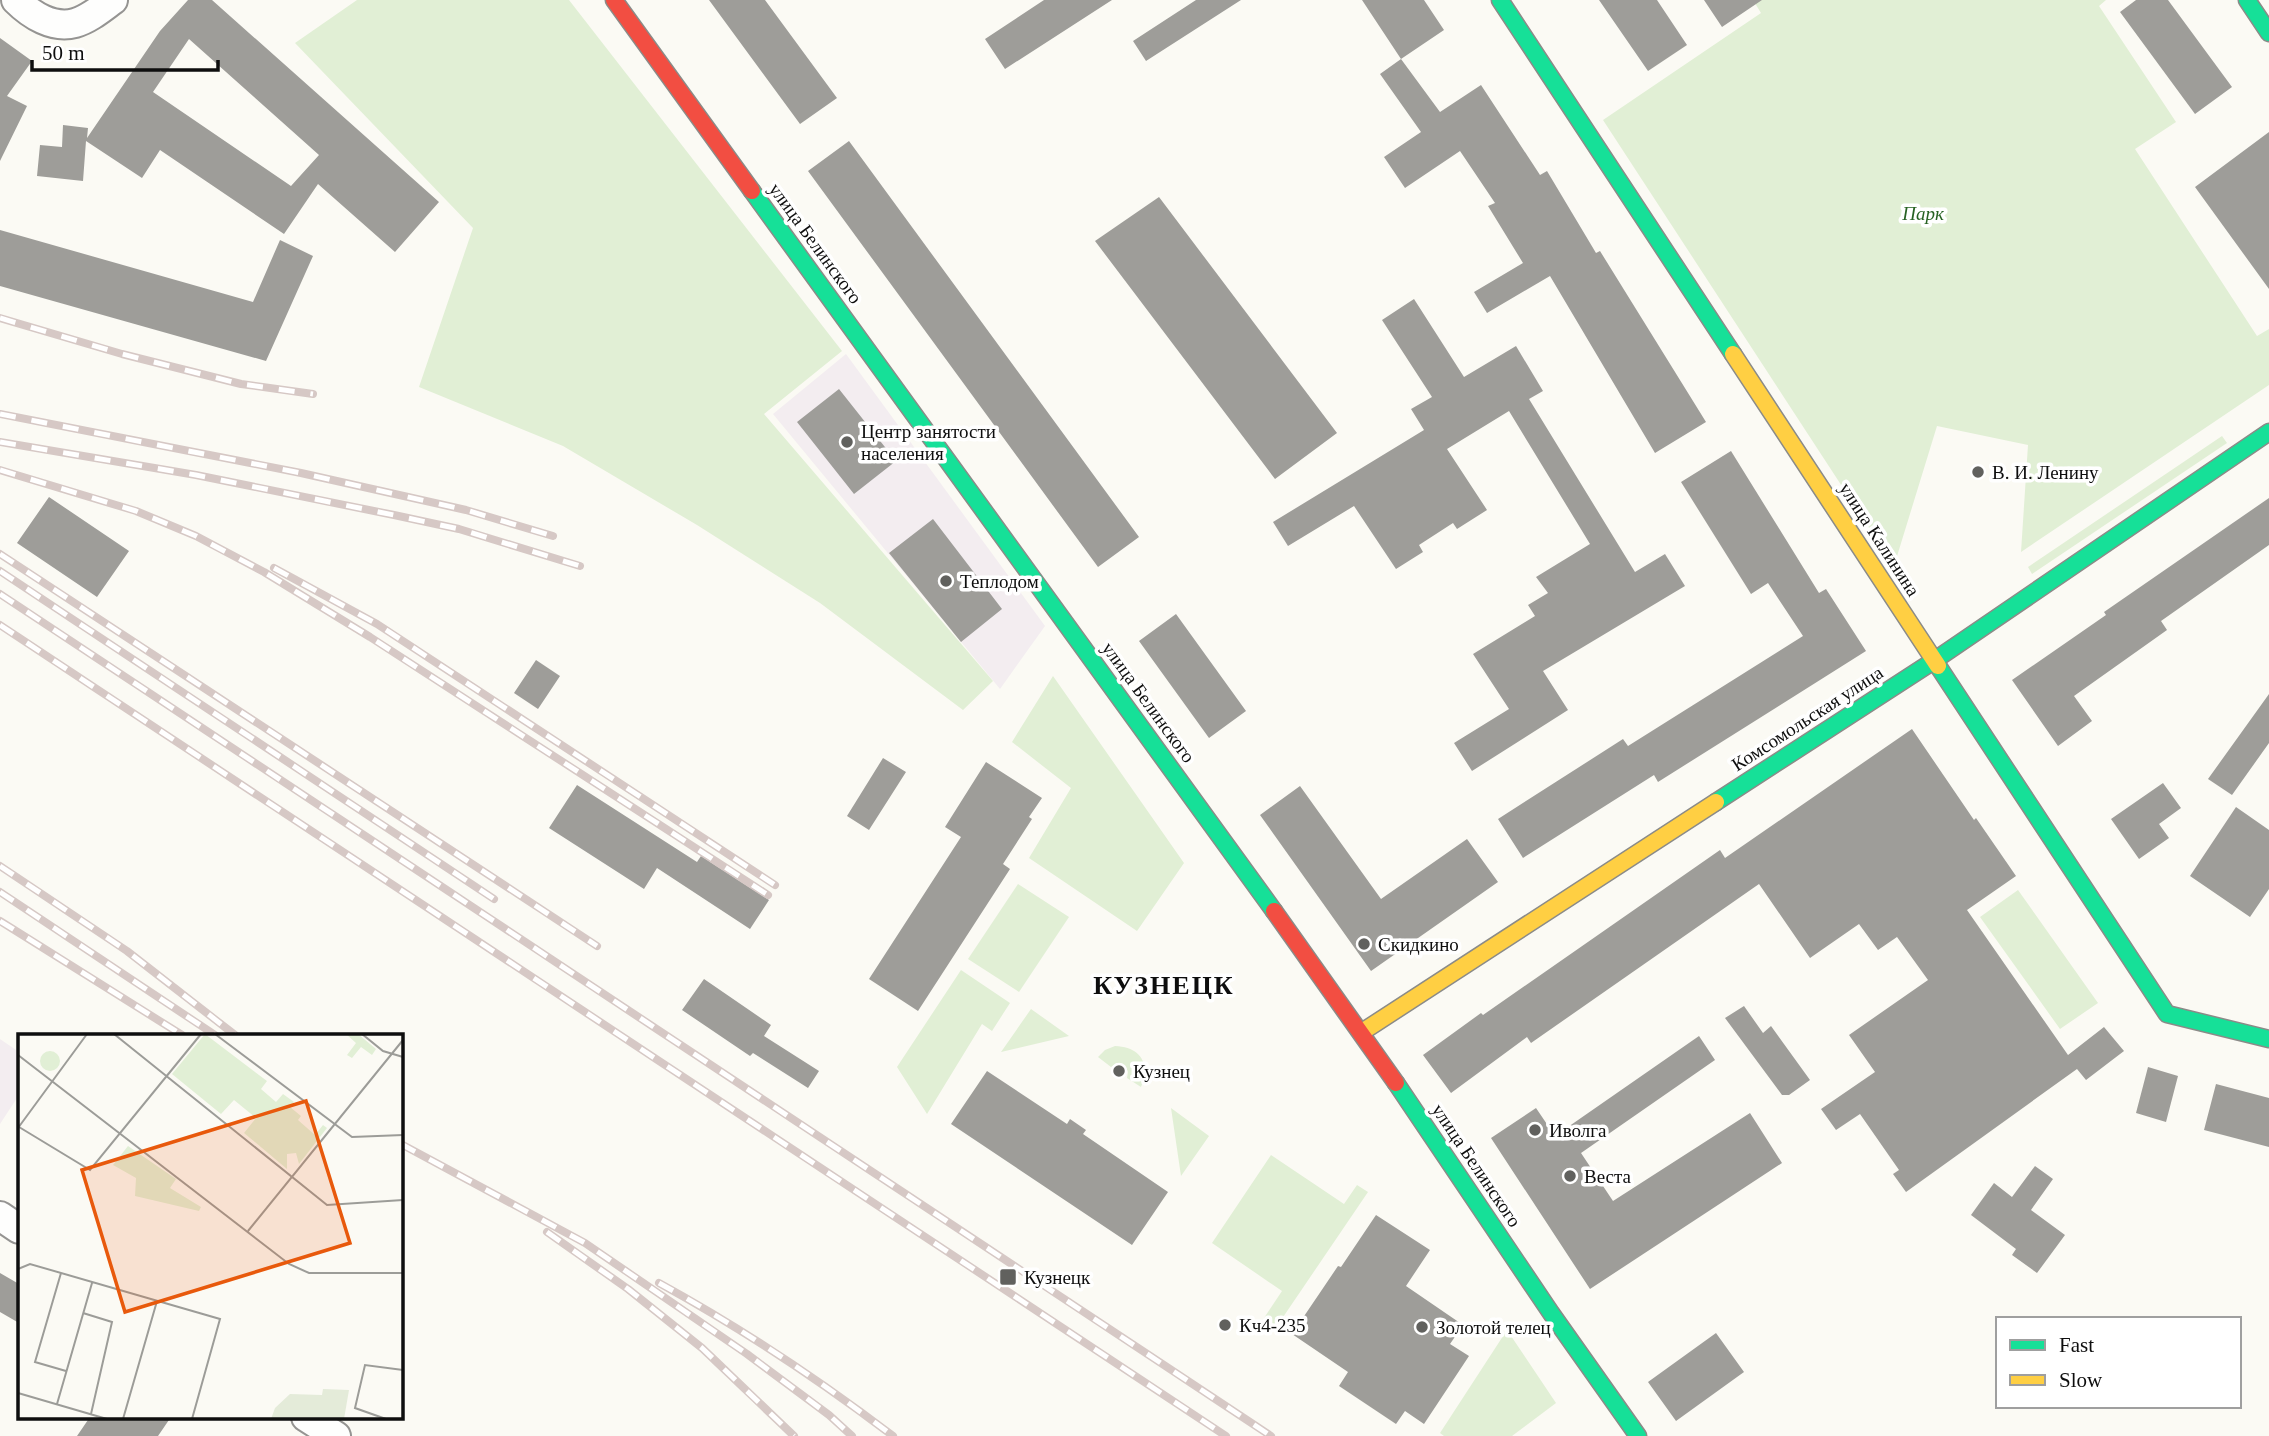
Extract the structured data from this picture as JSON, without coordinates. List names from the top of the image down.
{
  "streets": {
    "street": ["улица Белинского", "улица Калинина", "Комсомольская улица"]
  },
  "crossings": [
    ["улица Белинского", "Комсомольская улица"],
    ["улица Калинина", "Комсомольская улица"]
  ],
  "districts": ["КУЗНЕЦК"],
  "parks": ["Парк"],
  "places": {
    "other": [
      "Центр занятости населения",
      "В. И. Ленину",
      "Теплодом",
      "Скидкино",
      "Кузнец",
      "Иволга",
      "Веста",
      "Кч4-235",
      "Золотой телец"
    ],
    "transit": ["Кузнецк"]
  },
  "legend": ["Fast", "Slow"],
  "scale_bar": "50 m"
}
